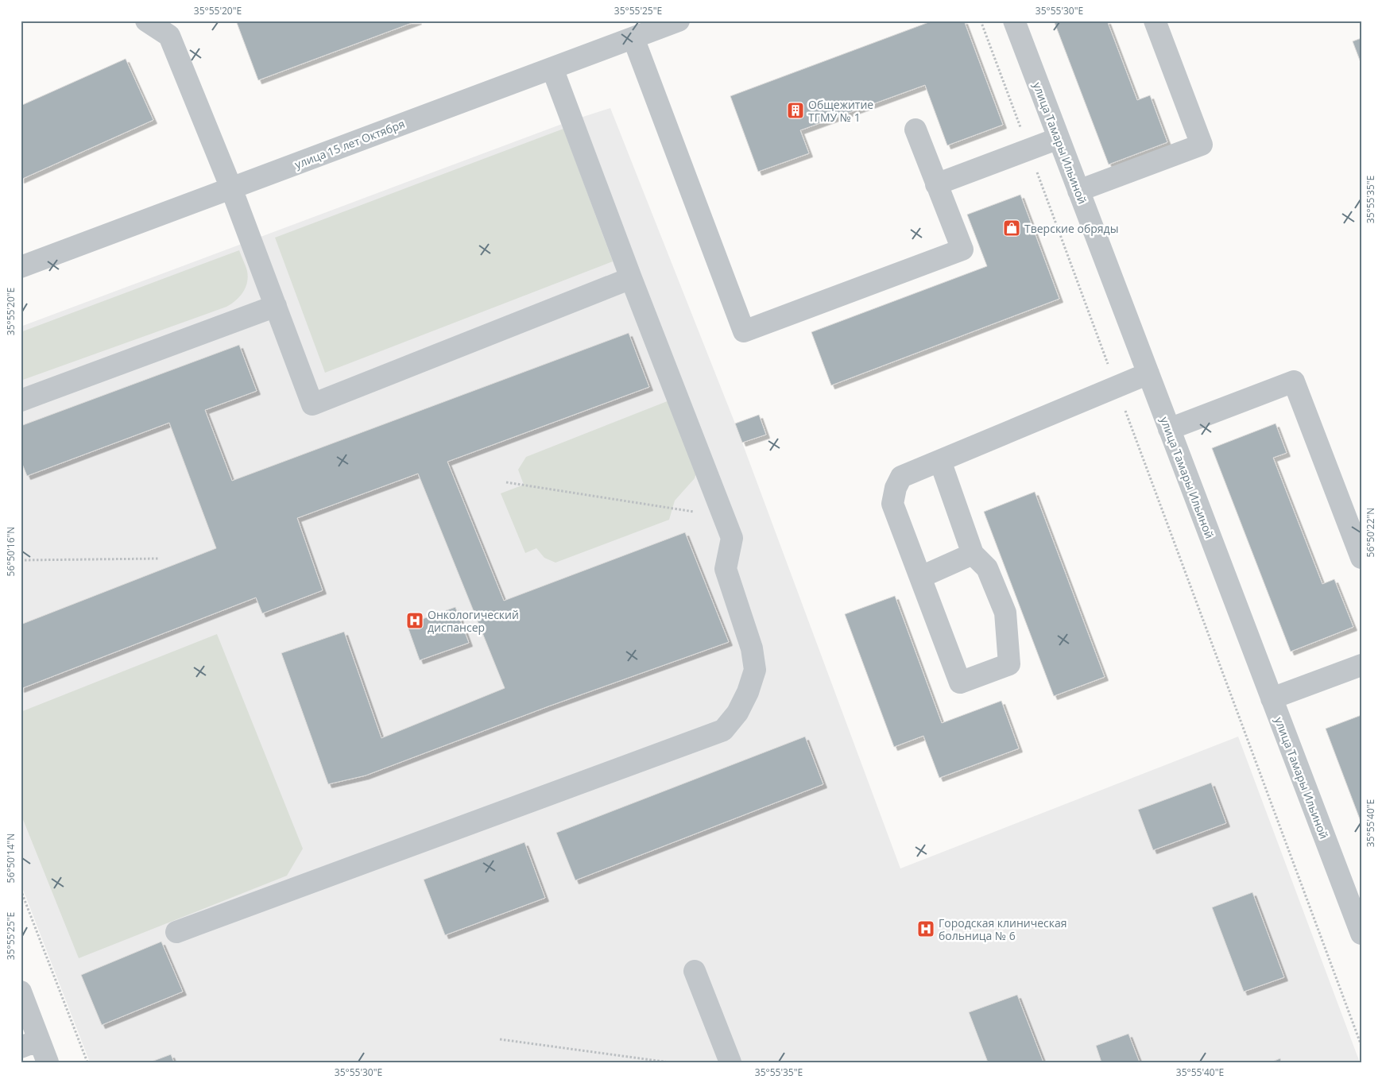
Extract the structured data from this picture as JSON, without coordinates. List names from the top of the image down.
{
  "streets": {
    "street": ["улица Тамары Ильиной", "улица 15 лет Октября"]
  },
  "places": {
    "building": ["Общежитие ТГМУ № 1"],
    "shop": ["Тверские обряды"],
    "hospital": ["Онкологический диспансер", "Городская клиническая больница № 6"]
  },
  "coordinates": [
    "35°55'20\"E",
    "35°55'25\"E",
    "35°55'30\"E",
    "35°55'35\"E",
    "56°50'22\"N",
    "56°50'16\"N",
    "35°55'40\"E",
    "56°50'14\"N"
  ]
}
